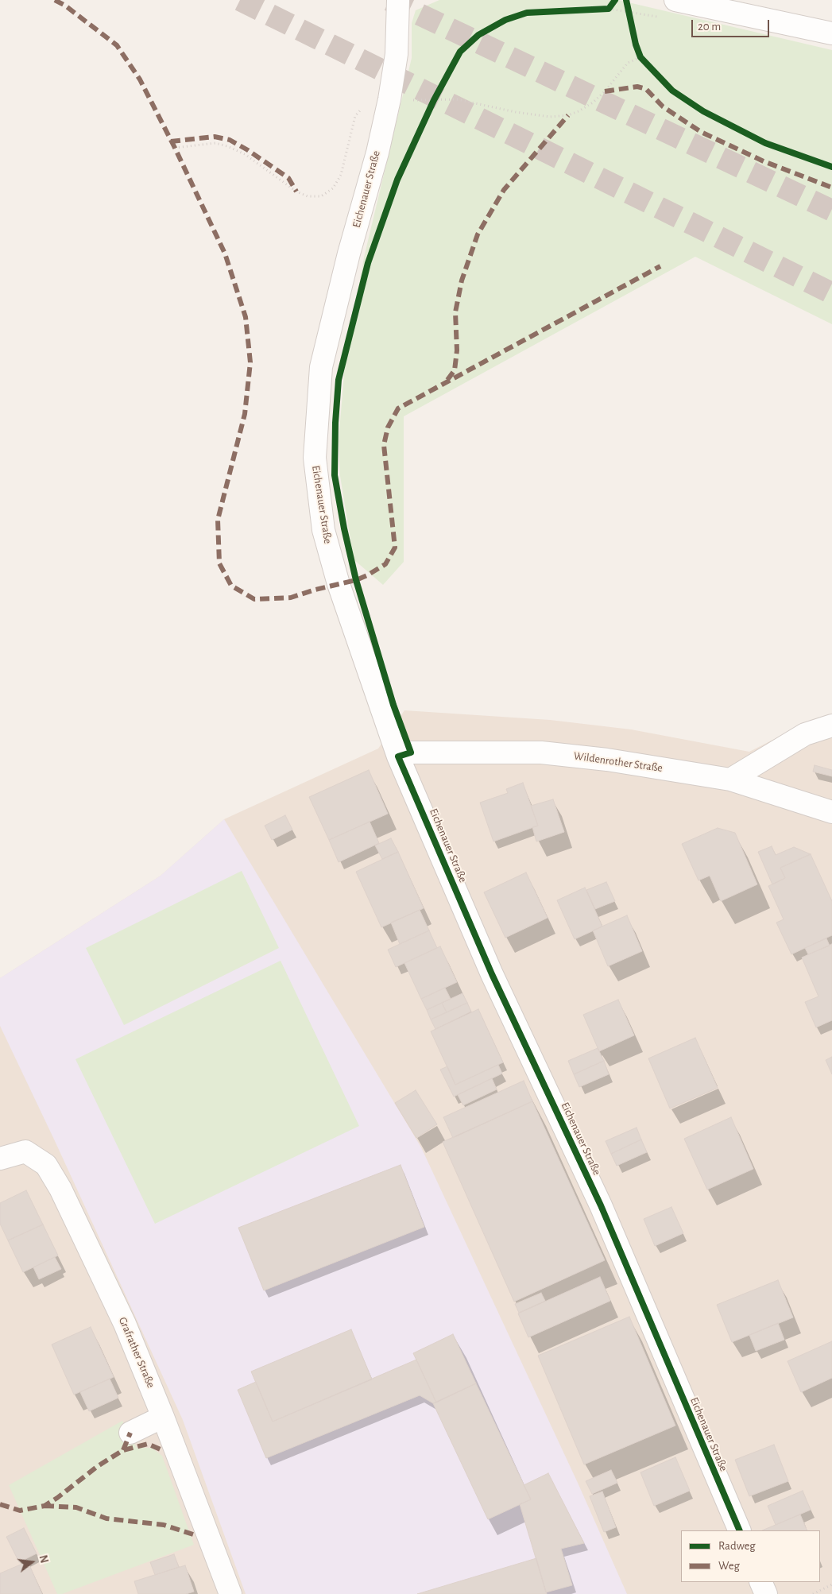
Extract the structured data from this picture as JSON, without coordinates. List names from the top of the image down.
{
  "streets": {
    "street": ["Eichenauer Straße", "Wildenrother Straße", "Grafrather Straße"]
  },
  "crossings": [
    ["Eichenauer Straße", "Wildenrother Straße"]
  ],
  "legend": ["Radweg", "Weg"],
  "scale_bar": "20 m",
  "north": "right"
}
